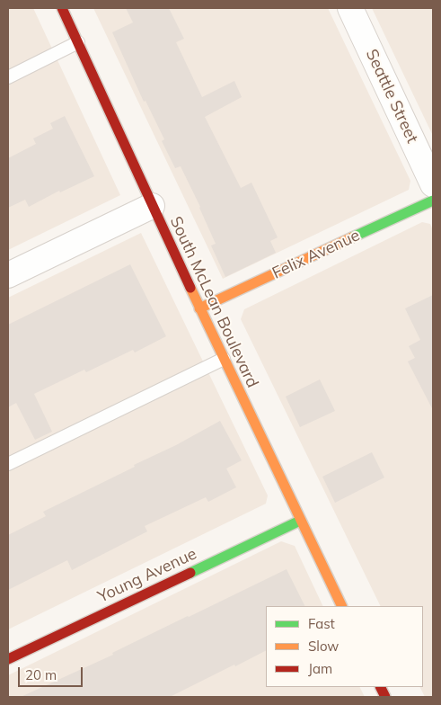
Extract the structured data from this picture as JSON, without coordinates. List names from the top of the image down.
{
  "streets": {
    "main road": ["Felix Avenue", "South McLean Boulevard", "Young Avenue"],
    "street": ["Seattle Street"]
  },
  "crossings": [
    ["Felix Avenue", "South McLean Boulevard"],
    ["South McLean Boulevard", "Young Avenue"]
  ],
  "legend": ["Fast", "Slow", "Jam"],
  "scale_bar": "20 m"
}
